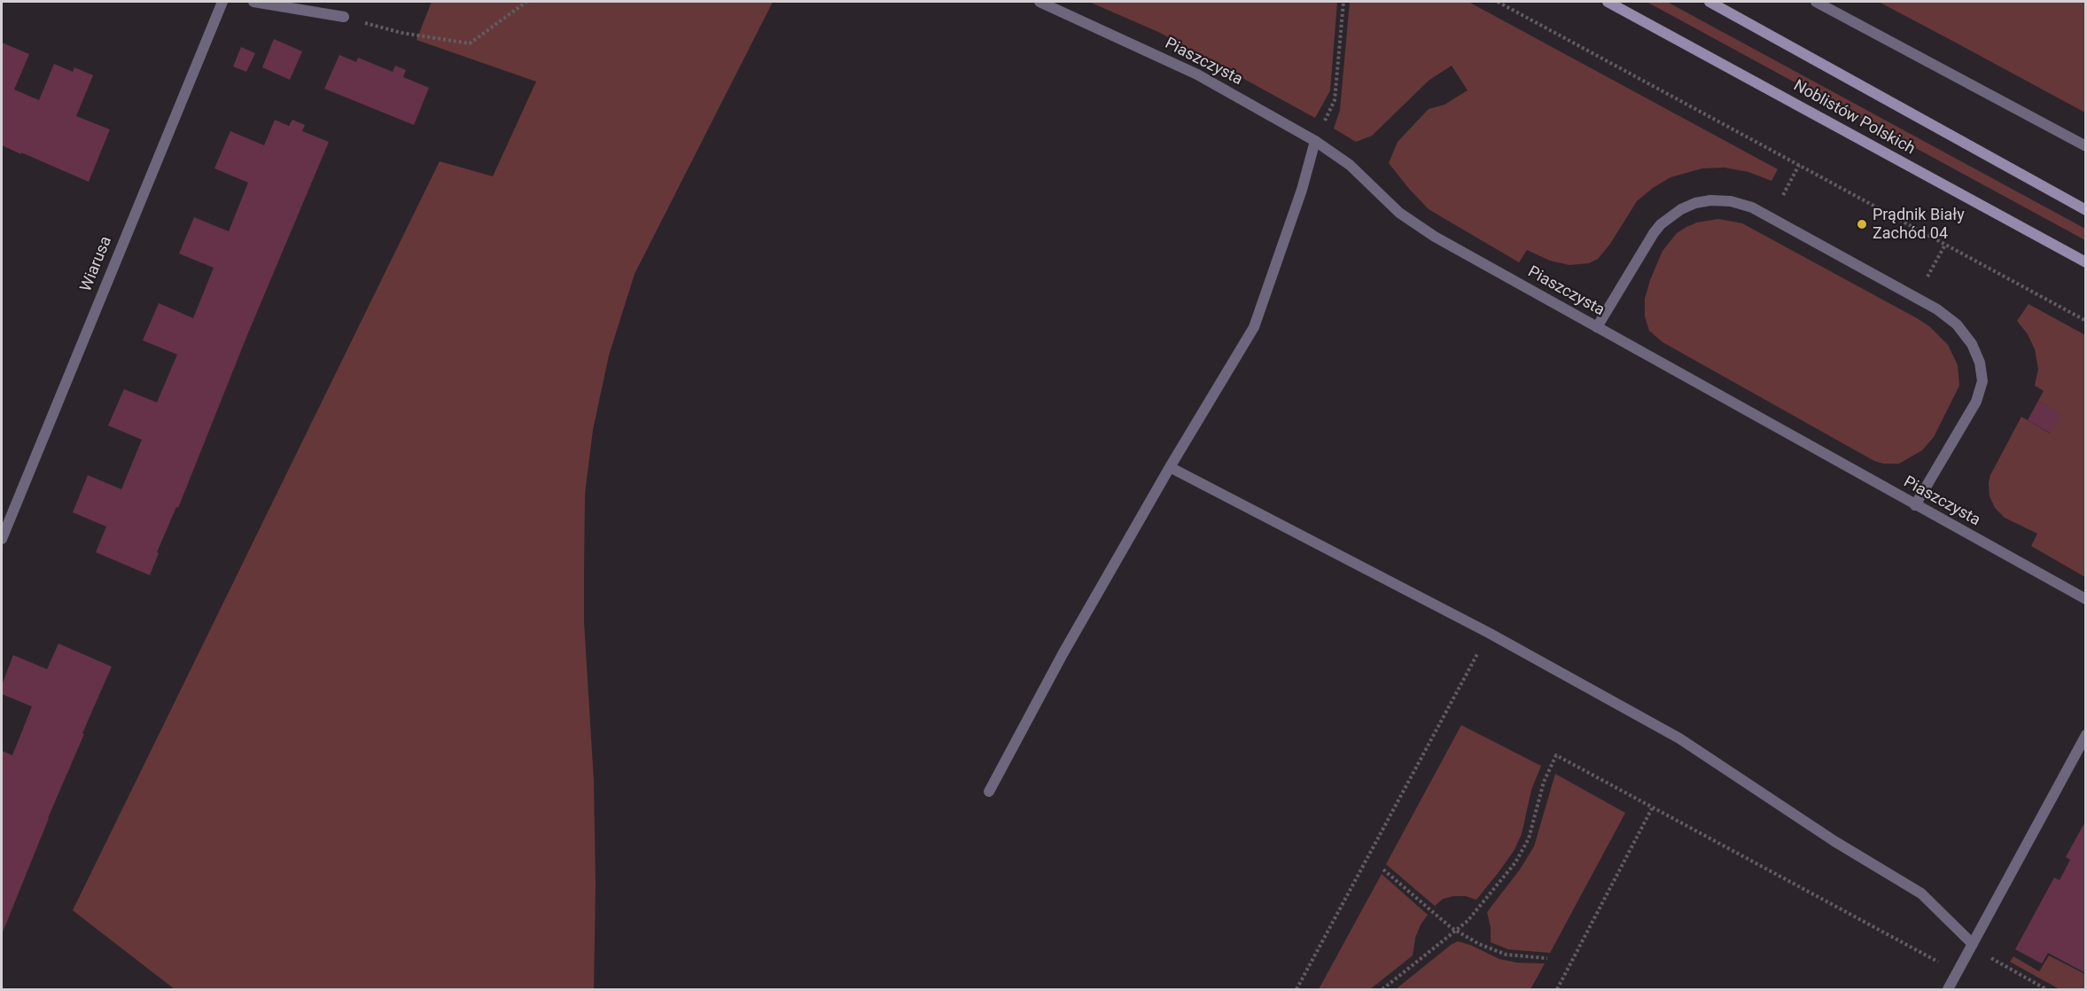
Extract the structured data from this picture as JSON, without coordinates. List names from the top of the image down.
{
  "streets": {
    "main road": ["Noblistów Polskich"],
    "street": ["Piaszczysta", "Wiarusa"]
  },
  "places": ["Prądnik Biały Zachód 04"]
}
